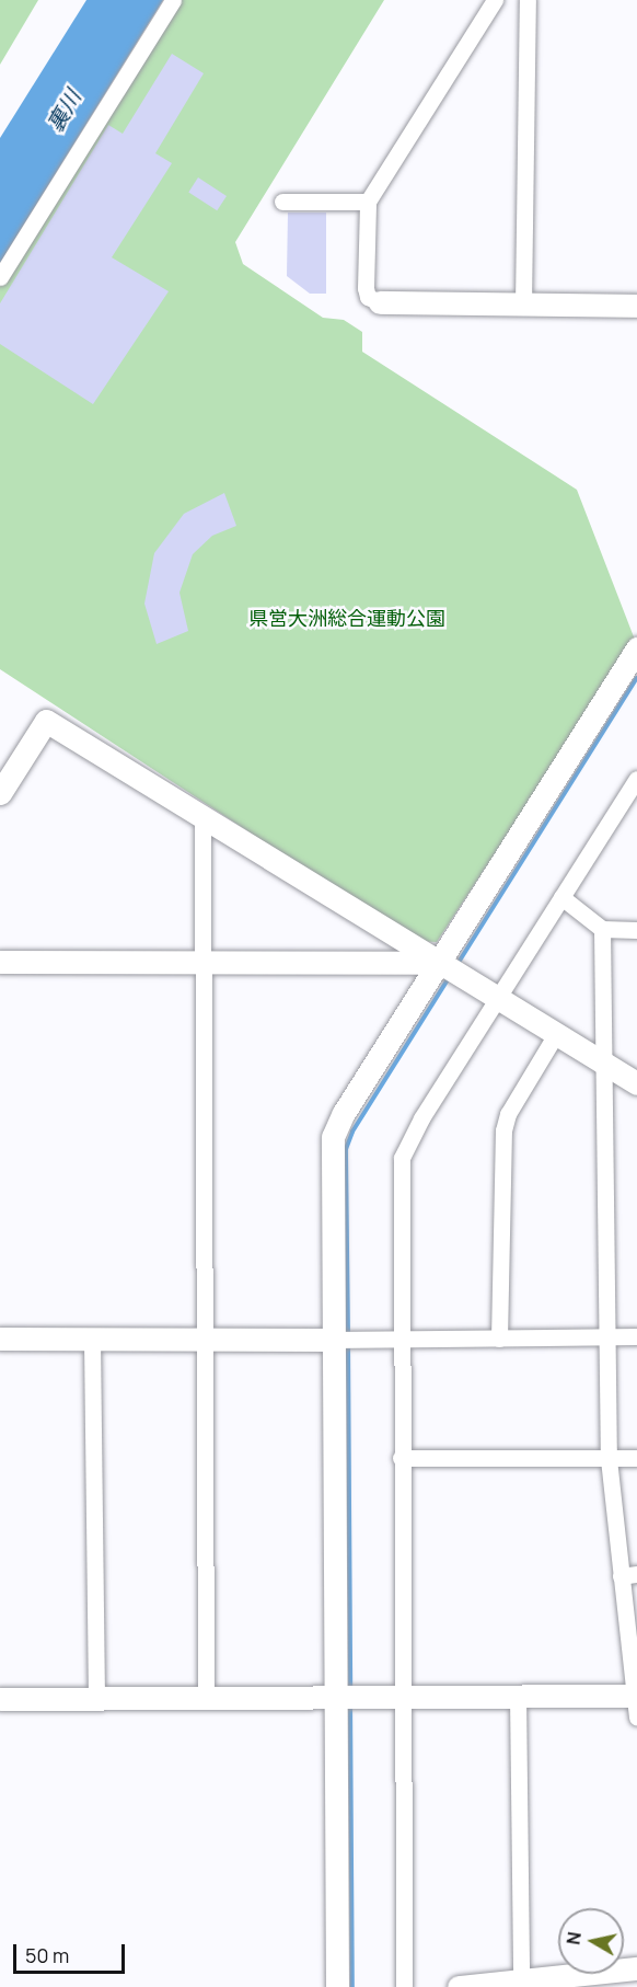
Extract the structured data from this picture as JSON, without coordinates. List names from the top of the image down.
{
  "water": ["裏川"],
  "parks": ["県営大洲総合運動公園"],
  "scale_bar": "50 m",
  "north": "left"
}
